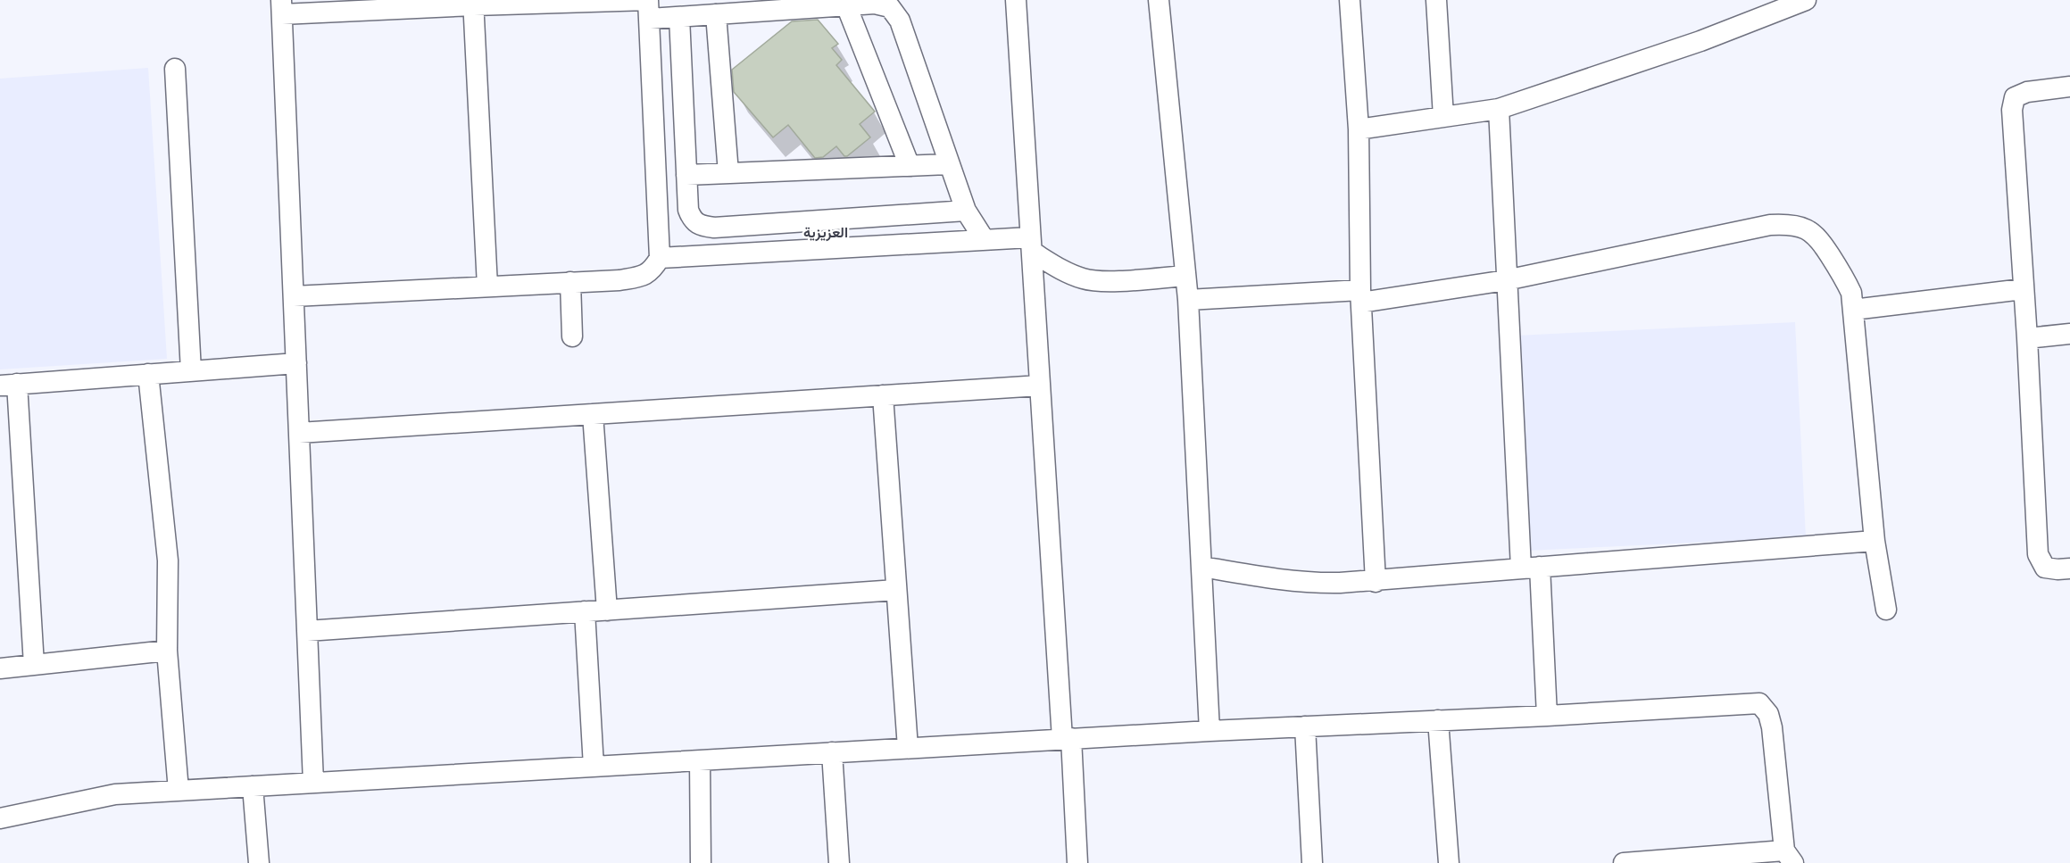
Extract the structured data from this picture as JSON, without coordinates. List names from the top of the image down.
{
  "districts": ["العزيزية"]
}
